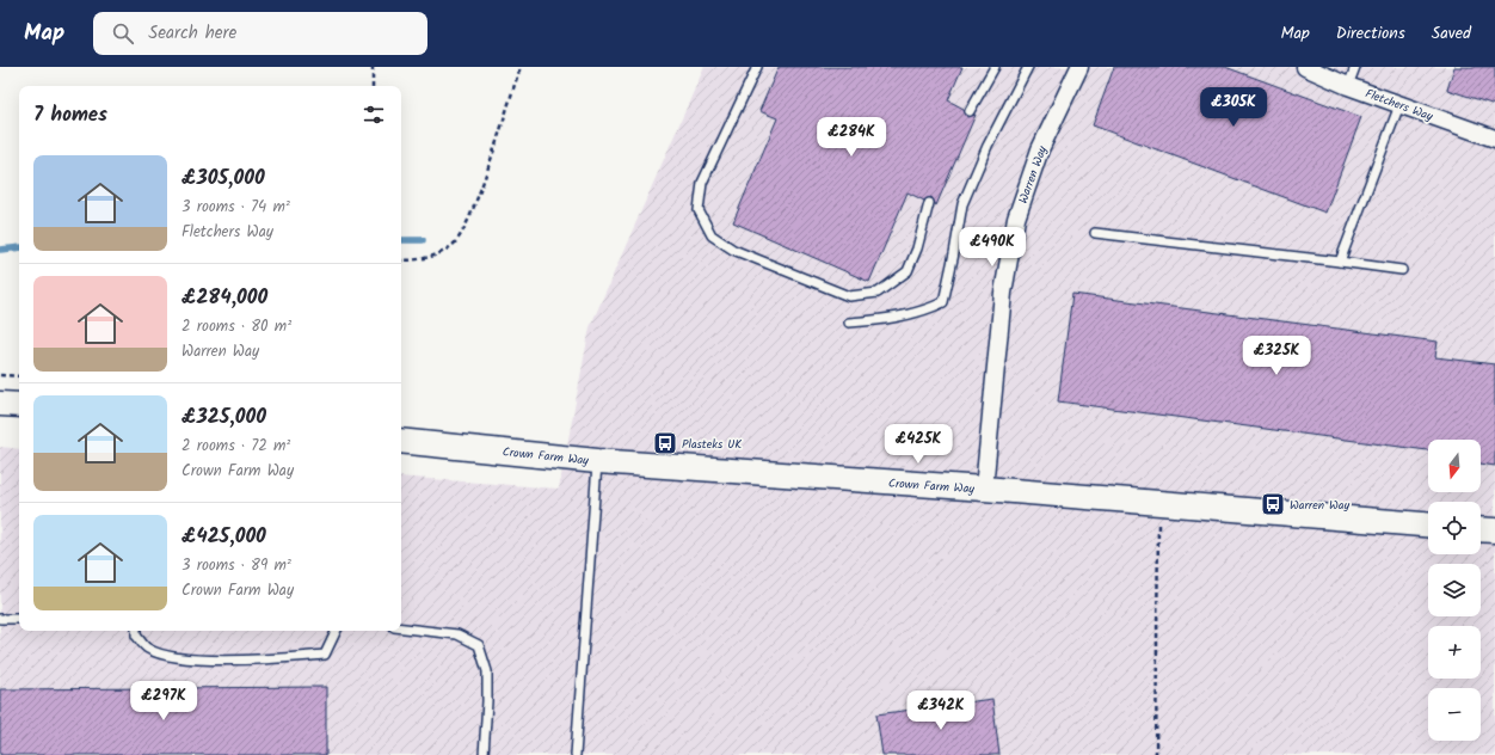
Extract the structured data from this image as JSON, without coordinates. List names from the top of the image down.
{
  "streets": {
    "street": ["Fletchers Way", "Warren Way", "Crown Farm Way"]
  },
  "crossings": [
    ["Warren Way", "Crown Farm Way"]
  ],
  "places": {
    "bus stop": ["Plasteks UK", "Warren Way"]
  },
  "north": "bottom",
  "page": {
    "header": "Map",
    "search": "Search here",
    "nav": ["Map", "Directions", "Saved"],
    "heading": "7 homes",
    "price": [
      "£305K",
      "£284K",
      "£490K",
      "£325K",
      "£425K",
      "£297K",
      "£342K"
    ],
    "list": [
      {
        "name": "£305,000",
        "note": "3 rooms · 74 m² · Fletchers Way"
      },
      {
        "name": "£284,000",
        "note": "2 rooms · 80 m² · Warren Way"
      },
      {
        "name": "£325,000",
        "note": "2 rooms · 72 m² · Crown Farm Way"
      },
      {
        "name": "£425,000",
        "note": "3 rooms · 89 m² · Crown Farm Way"
      }
    ],
    "map_buttons": ["+", "−"]
  }
}
